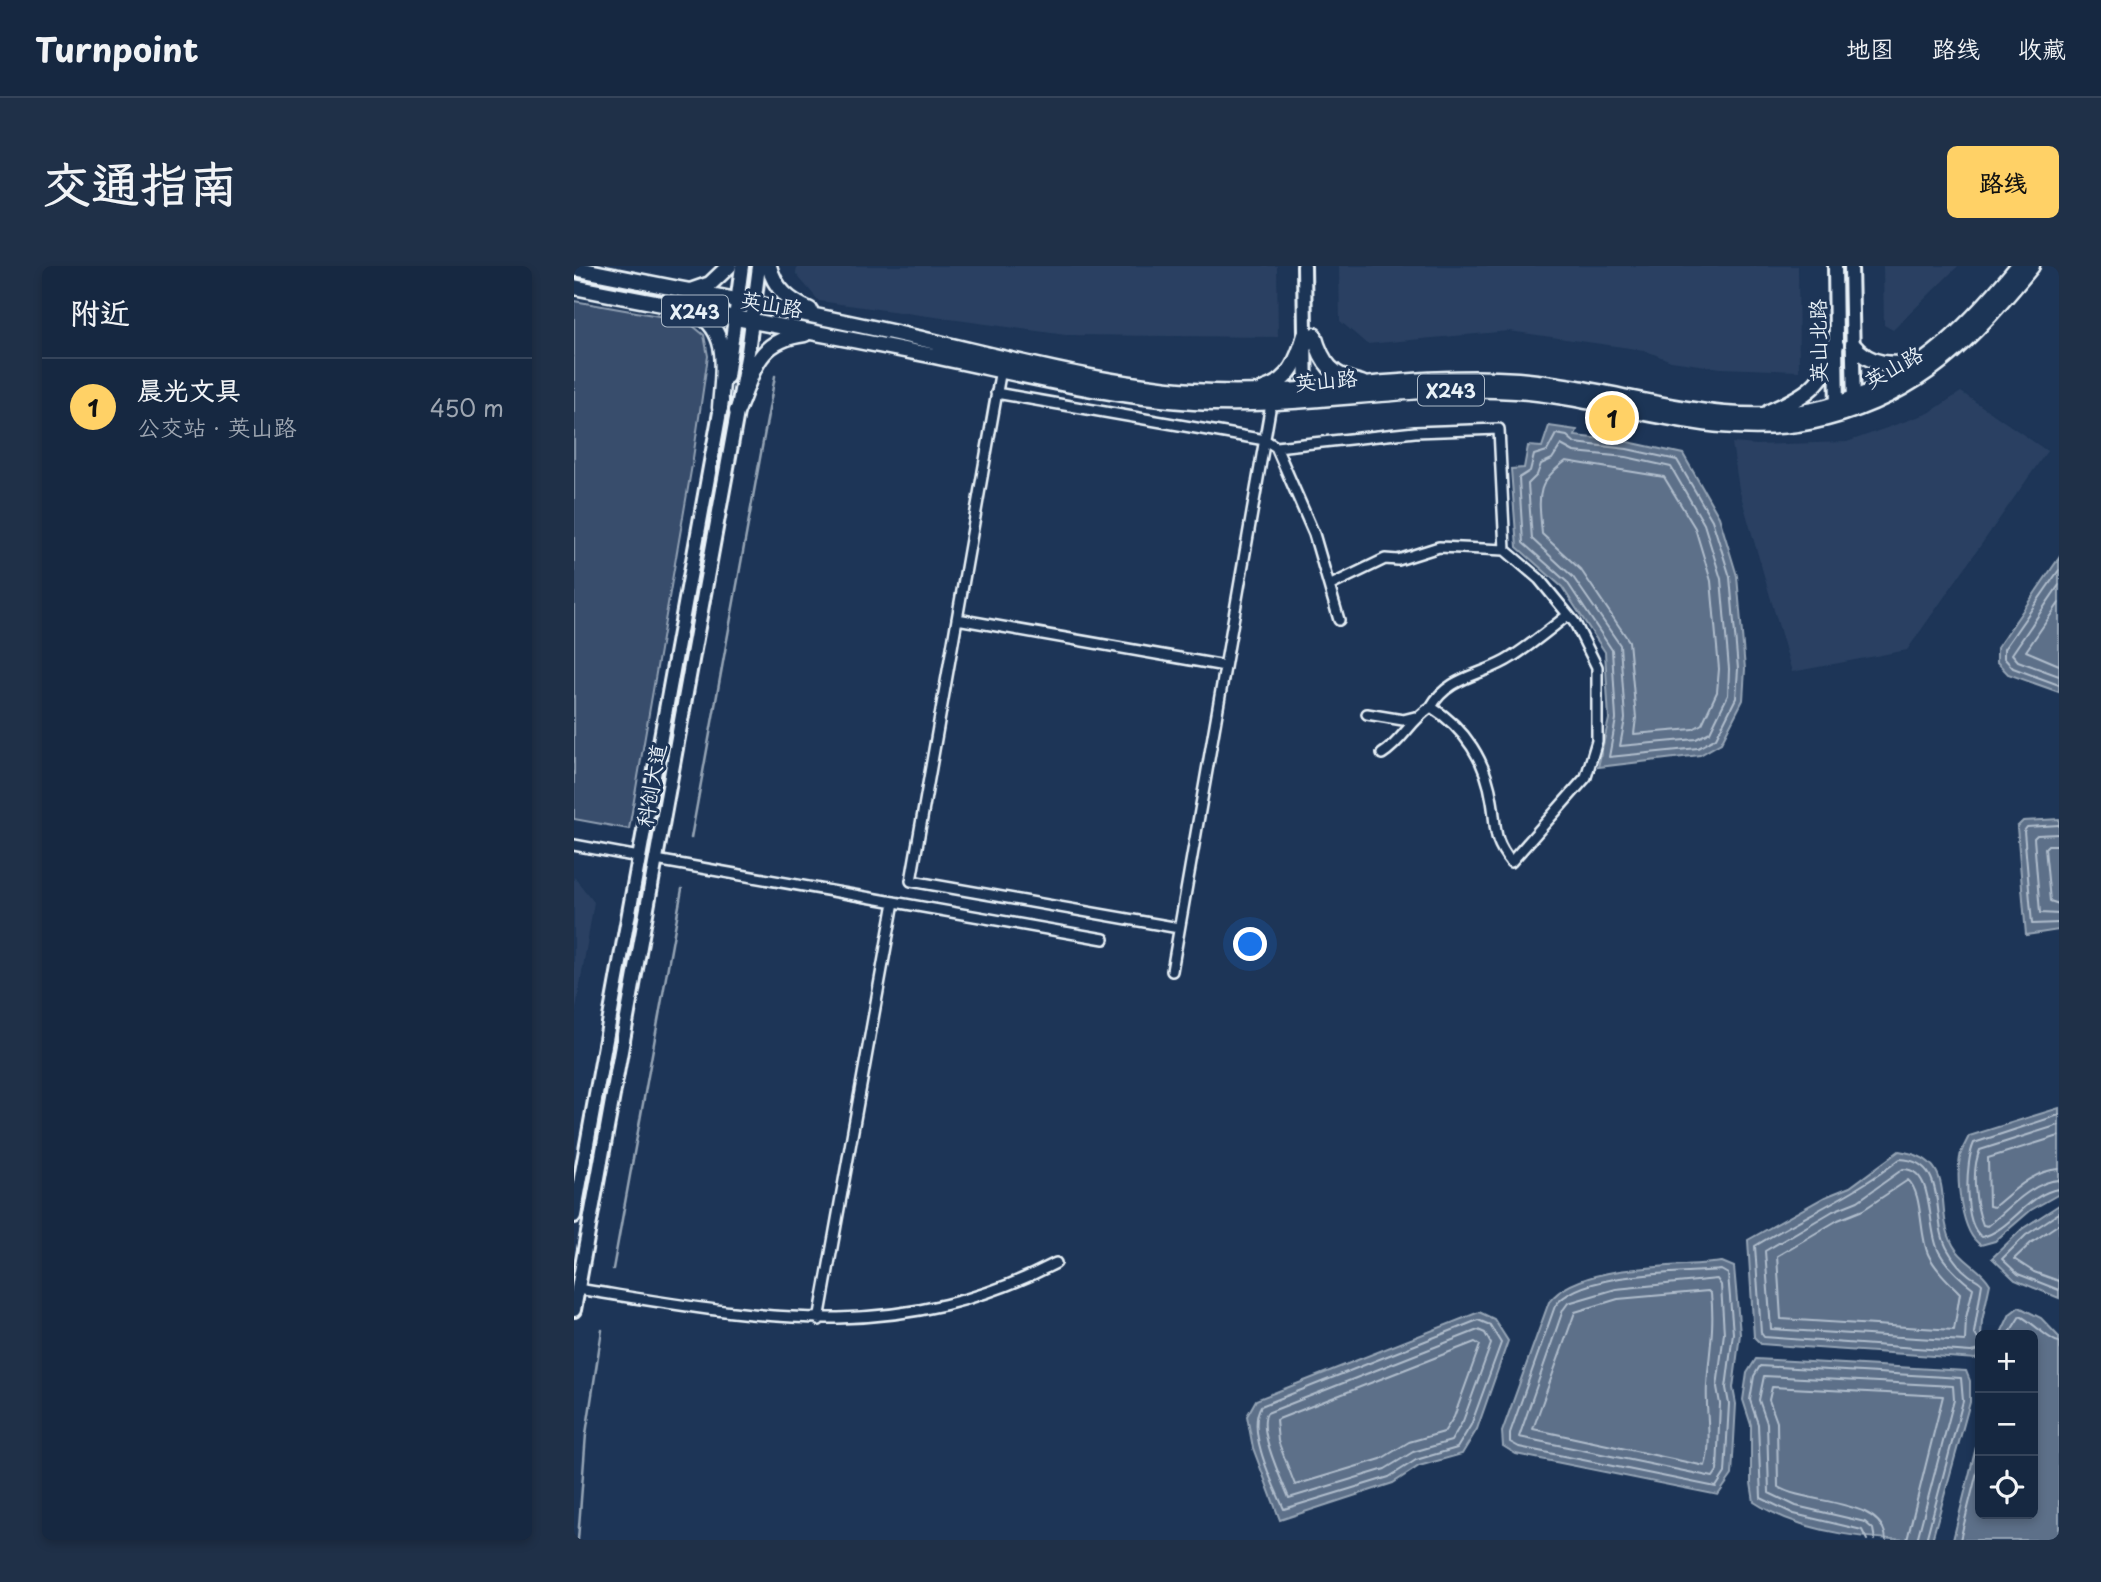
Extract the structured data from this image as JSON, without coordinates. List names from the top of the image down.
{
  "streets": {
    "main road": [
      "英山路",
      "X243",
      "英山北路",
      "科创大道"
    ]
  },
  "crossings": [
    ["英山路", "英山北路"],
    ["英山路", "科创大道"]
  ],
  "page": {
    "header": "Turnpoint",
    "nav": ["地图", "路线", "收藏"],
    "title": "交通指南",
    "buttons": "路线",
    "heading": "附近",
    "list": [
      {
        "mark": "1",
        "name": "晨光文具",
        "note": "公交站 · 英山路",
        "value": "450 m"
      }
    ],
    "pins": "1",
    "map_buttons": ["+", "−"]
  }
}
